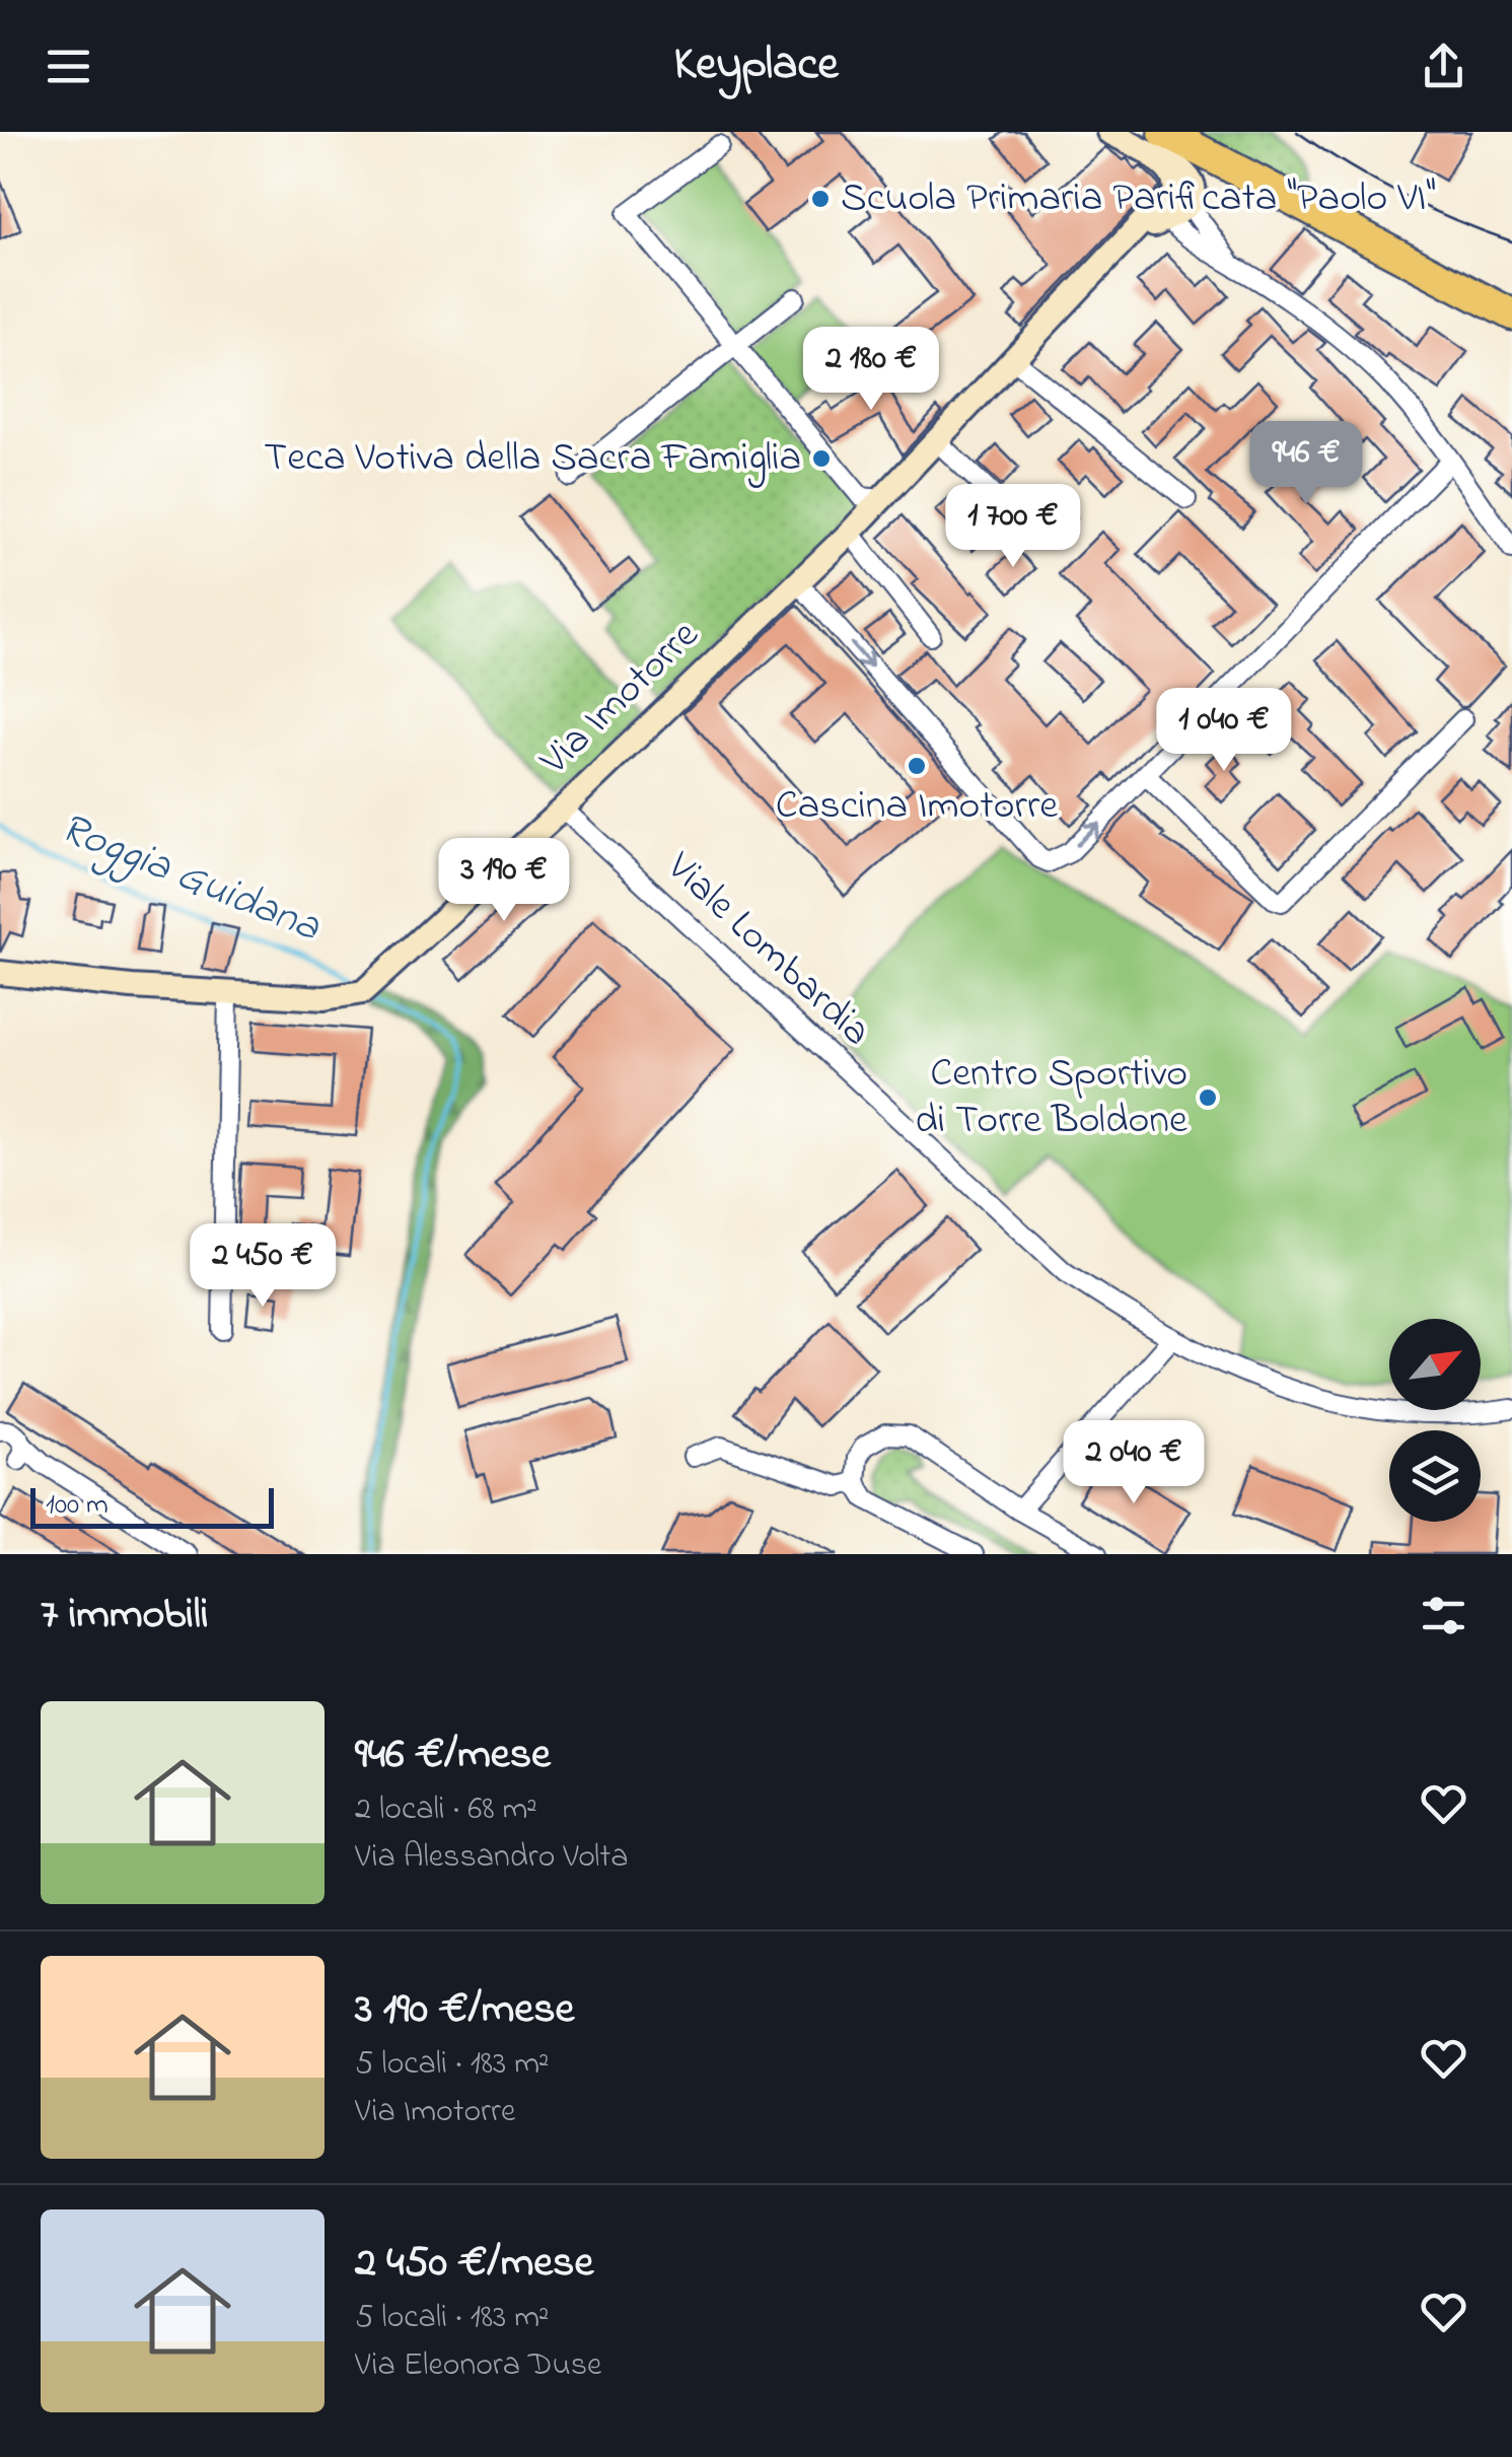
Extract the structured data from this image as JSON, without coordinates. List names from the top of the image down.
{
  "streets": {
    "street": ["Via Imotorre", "Viale Lombardia"]
  },
  "crossings": [
    ["Via Imotorre", "Viale Lombardia"]
  ],
  "water": ["Roggia Guidana"],
  "places": [
    "Scuola Primaria Parificata \"Paolo VI\"",
    "Teca Votiva della Sacra Famiglia",
    "Cascina Imotorre",
    "Centro Sportivo di Torre Boldone"
  ],
  "scale_bar": "100 m",
  "north": "top right",
  "page": {
    "header": "Keyplace",
    "price": [
      "2 180 €",
      "946 €",
      "1 700 €",
      "1 040 €",
      "3 190 €",
      "2 450 €",
      "2 040 €"
    ],
    "scale": "100 m",
    "heading": "7 immobili",
    "list": [
      {
        "name": "946 €/mese",
        "note": "2 locali · 68 m² · Via Alessandro Volta"
      },
      {
        "name": "3 190 €/mese",
        "note": "5 locali · 183 m² · Via Imotorre"
      },
      {
        "name": "2 450 €/mese",
        "note": "5 locali · 183 m² · Via Eleonora Duse"
      }
    ]
  }
}
